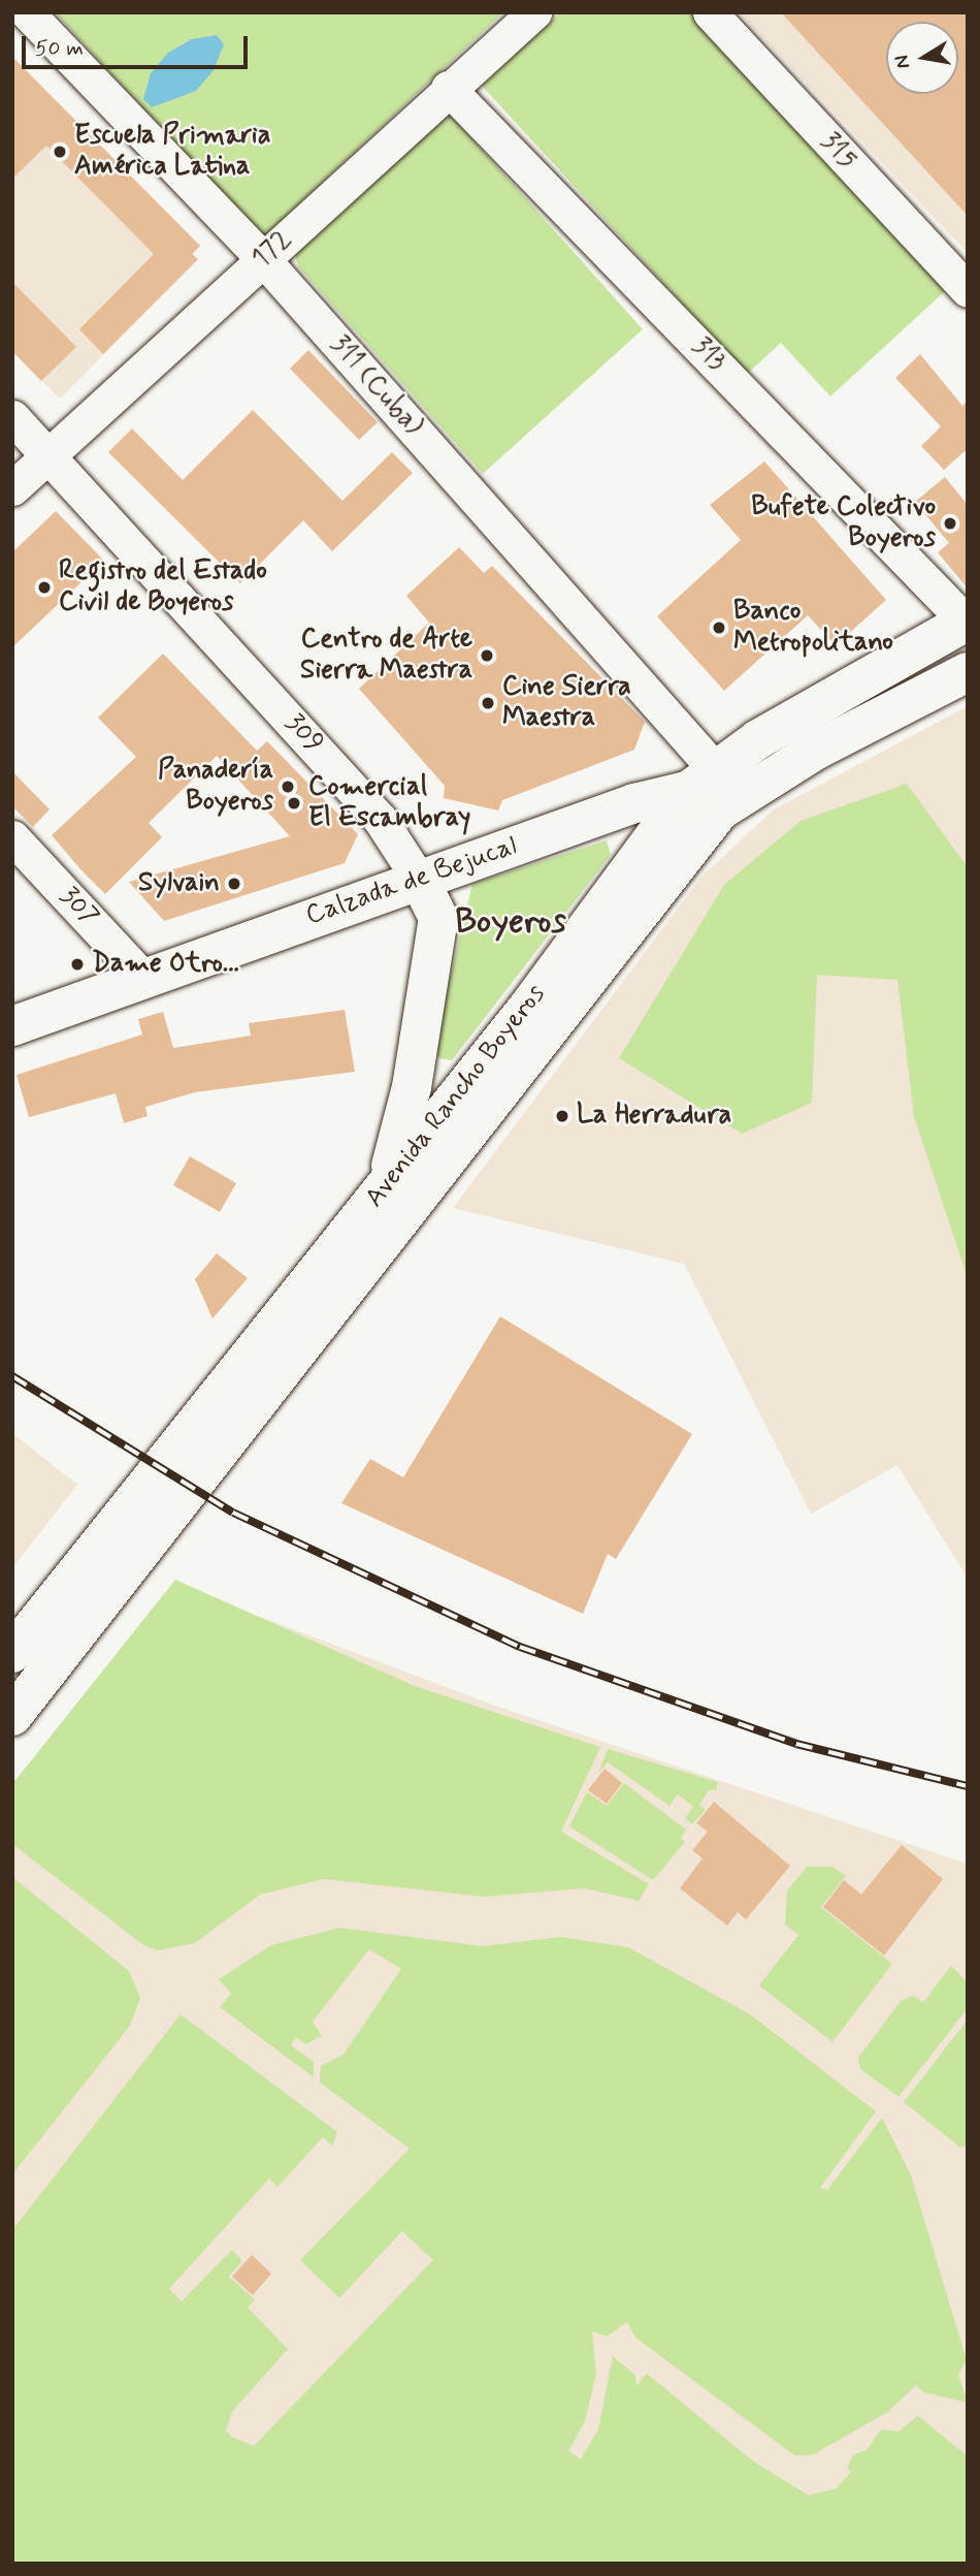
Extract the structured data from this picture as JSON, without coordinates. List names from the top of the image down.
{
  "streets": {
    "main road": ["309", "Calzada de Bejucal", "Avenida Rancho Boyeros"],
    "street": [
      "315",
      "172",
      "313",
      "311 (Cuba)",
      "307"
    ]
  },
  "crossings": [
    ["172", "313"],
    ["172", "311 (Cuba)"],
    ["172", "309"],
    ["313", "Avenida Rancho Boyeros"],
    ["311 (Cuba)", "Calzada de Bejucal"],
    ["311 (Cuba)", "Avenida Rancho Boyeros"],
    ["309", "Calzada de Bejucal"],
    ["309", "Avenida Rancho Boyeros"],
    ["Calzada de Bejucal", "307"],
    ["Calzada de Bejucal", "Avenida Rancho Boyeros"]
  ],
  "districts": ["Boyeros"],
  "places": [
    "Escuela Primaria América Latina",
    "Bufete Colectivo Boyeros",
    "Registro del Estado Civil de Boyeros",
    "Banco Metropolitano",
    "Centro de Arte Sierra Maestra",
    "Cine Sierra Maestra",
    "Panadería Boyeros",
    "Comercial El Escambray",
    "Sylvain",
    "Dame Otro...",
    "La Herradura"
  ],
  "scale_bar": "50 m",
  "north": "left"
}
